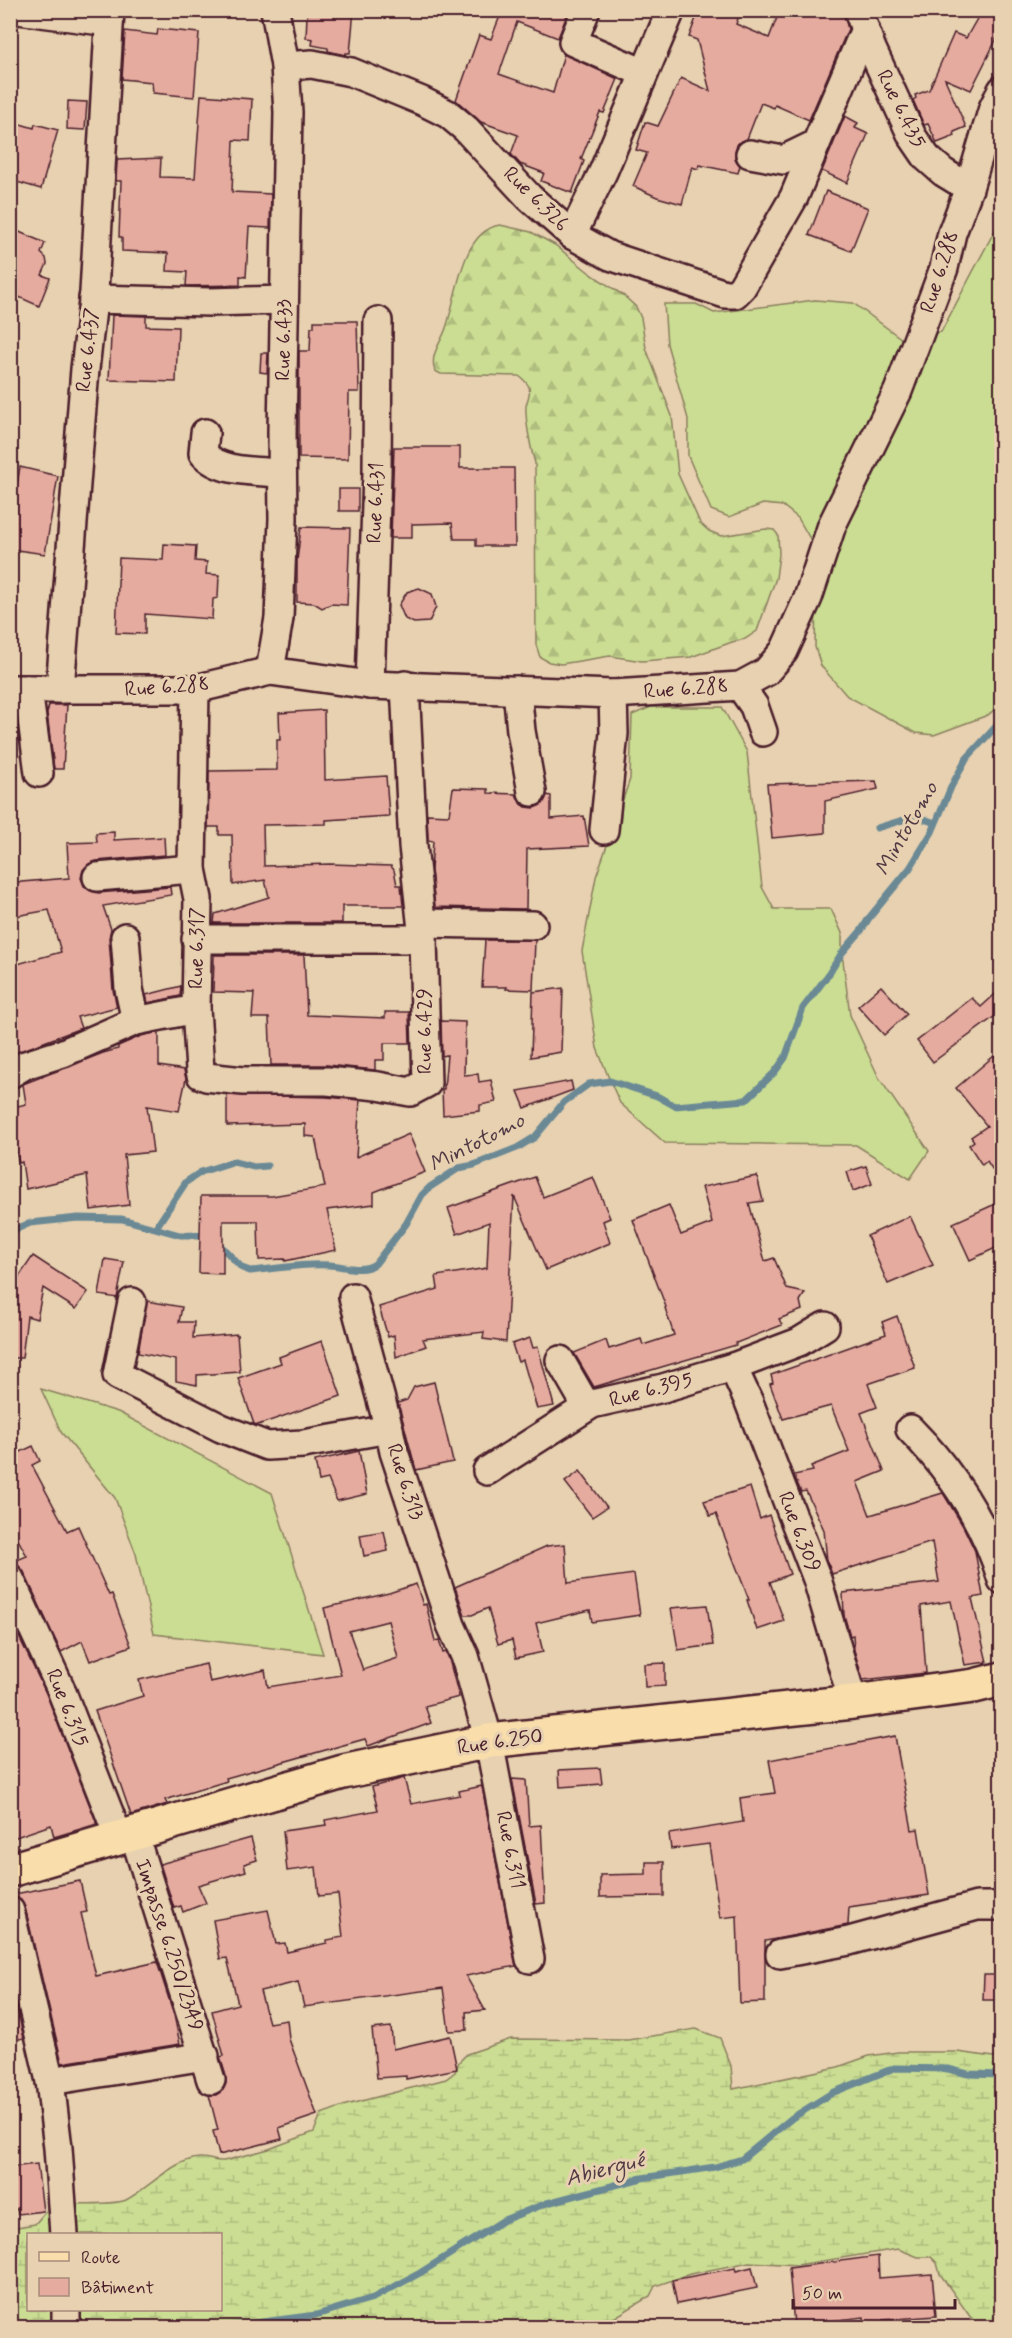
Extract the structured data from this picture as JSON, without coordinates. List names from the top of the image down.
{
  "streets": {
    "main road": ["Rue 6.250"],
    "street": [
      "Rue 6.435",
      "Rue 6.326",
      "Rue 6.288",
      "Rue 6.433",
      "Rue 6.437",
      "Rue 6.431",
      "Rue 6.317",
      "Rue 6.429",
      "Rue 6.395",
      "Rue 6.313",
      "Rue 6.309",
      "Rue 6.315",
      "Rue 6.311",
      "Impasse 6.250/2349"
    ]
  },
  "crossings": [
    ["Rue 6.435", "Rue 6.288"],
    ["Rue 6.326", "Rue 6.433"],
    ["Rue 6.288", "Rue 6.433"],
    ["Rue 6.288", "Rue 6.437"],
    ["Rue 6.288", "Rue 6.431"],
    ["Rue 6.288", "Rue 6.317"],
    ["Rue 6.288", "Rue 6.429"],
    ["Rue 6.317", "Rue 6.429"],
    ["Rue 6.395", "Rue 6.309"],
    ["Rue 6.313", "Rue 6.250"],
    ["Rue 6.313", "Rue 6.311"],
    ["Rue 6.309", "Rue 6.250"],
    ["Rue 6.315", "Rue 6.250"],
    ["Rue 6.315", "Impasse 6.250/2349"],
    ["Rue 6.250", "Rue 6.311"],
    ["Rue 6.250", "Impasse 6.250/2349"]
  ],
  "water": ["Mintotomo", "Abiergué"],
  "legend": ["Route", "Bâtiment"],
  "scale_bar": "50 m"
}
